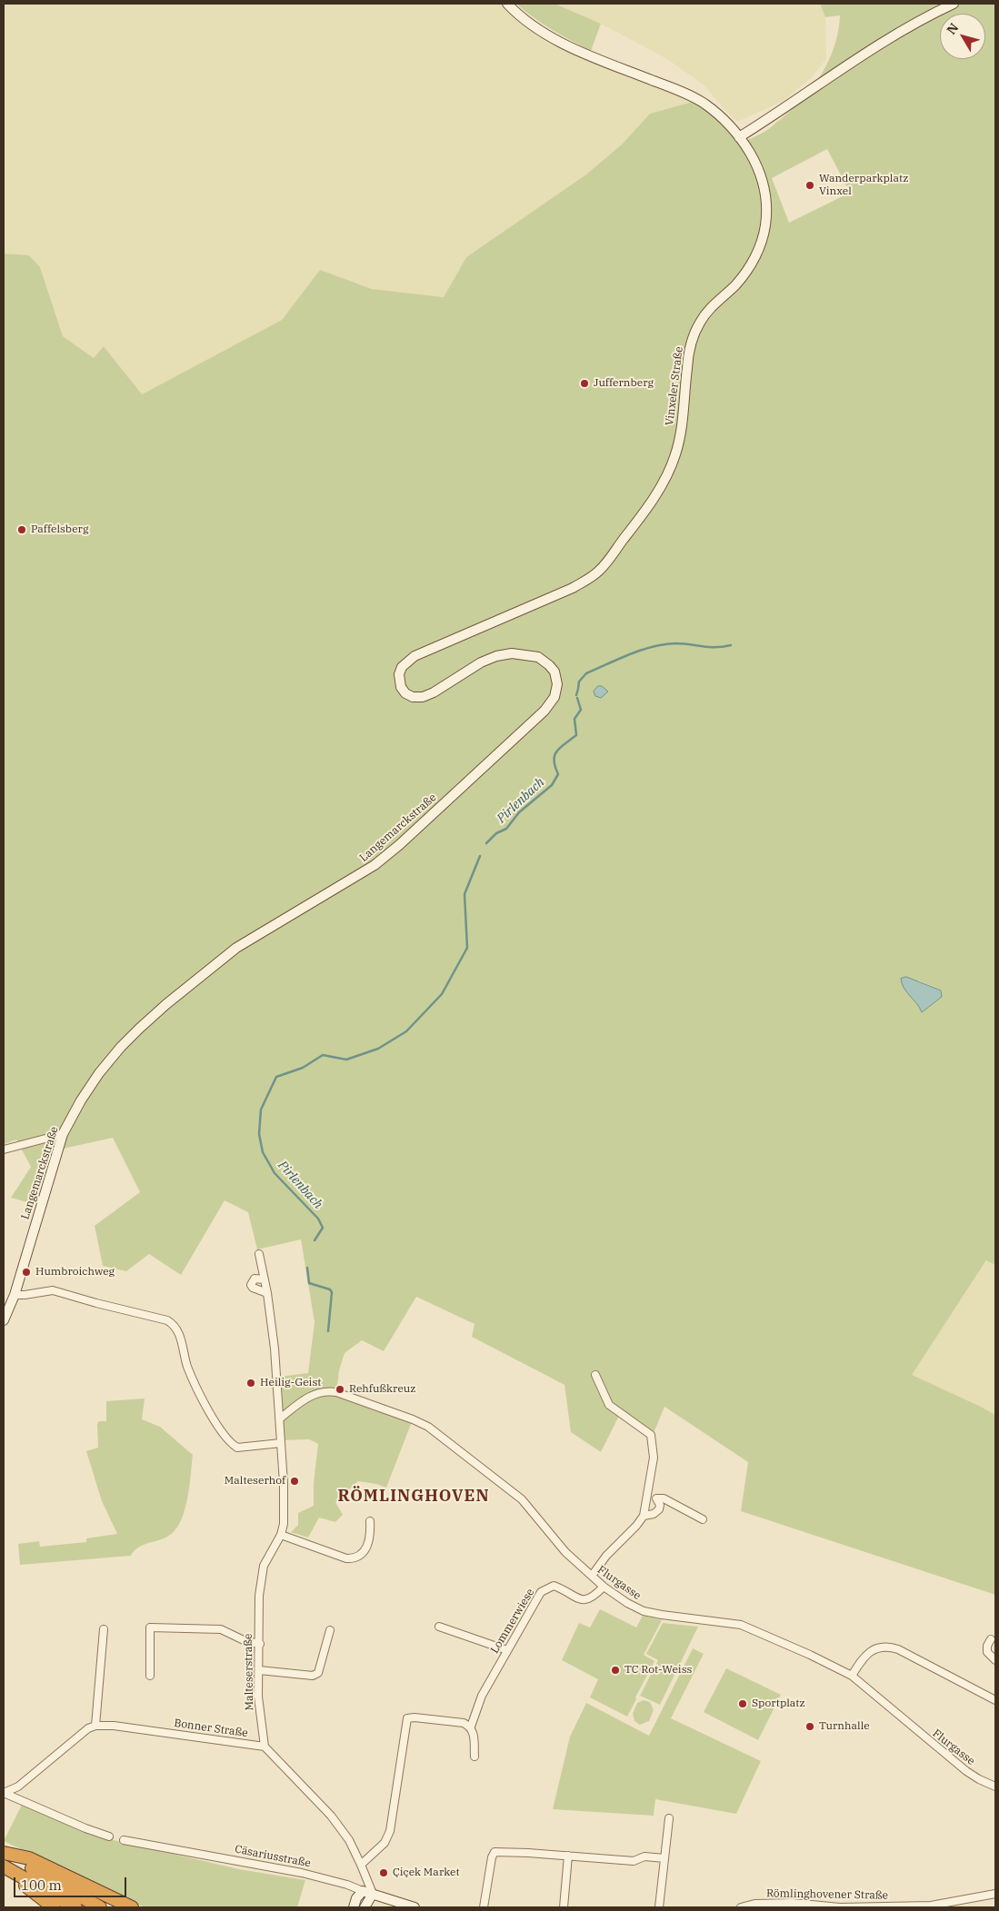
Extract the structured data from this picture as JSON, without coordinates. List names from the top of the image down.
{
  "streets": {
    "main road": ["Vinxeler Straße", "Langemarckstraße", "Cäsariusstraße"],
    "street": [
      "Flurgasse",
      "Lommerwiese",
      "Malteserstraße",
      "Bonner Straße",
      "Römlinghovener Straße"
    ]
  },
  "crossings": [
    ["Vinxeler Straße", "Langemarckstraße"],
    ["Flurgasse", "Lommerwiese"],
    ["Flurgasse", "Malteserstraße"],
    ["Malteserstraße", "Bonner Straße"]
  ],
  "districts": ["RÖMLINGHOVEN"],
  "water": ["Pirlenbach"],
  "places": [
    "Wanderparkplatz Vinxel",
    "Juffernberg",
    "Paffelsberg",
    "Humbroichweg",
    "Heilig-Geist",
    "Rehfußkreuz",
    "Malteserhof",
    "TC Rot-Weiss",
    "Sportplatz",
    "Turnhalle",
    "Çiçek Market"
  ],
  "scale_bar": "100 m",
  "north": "top left"
}
